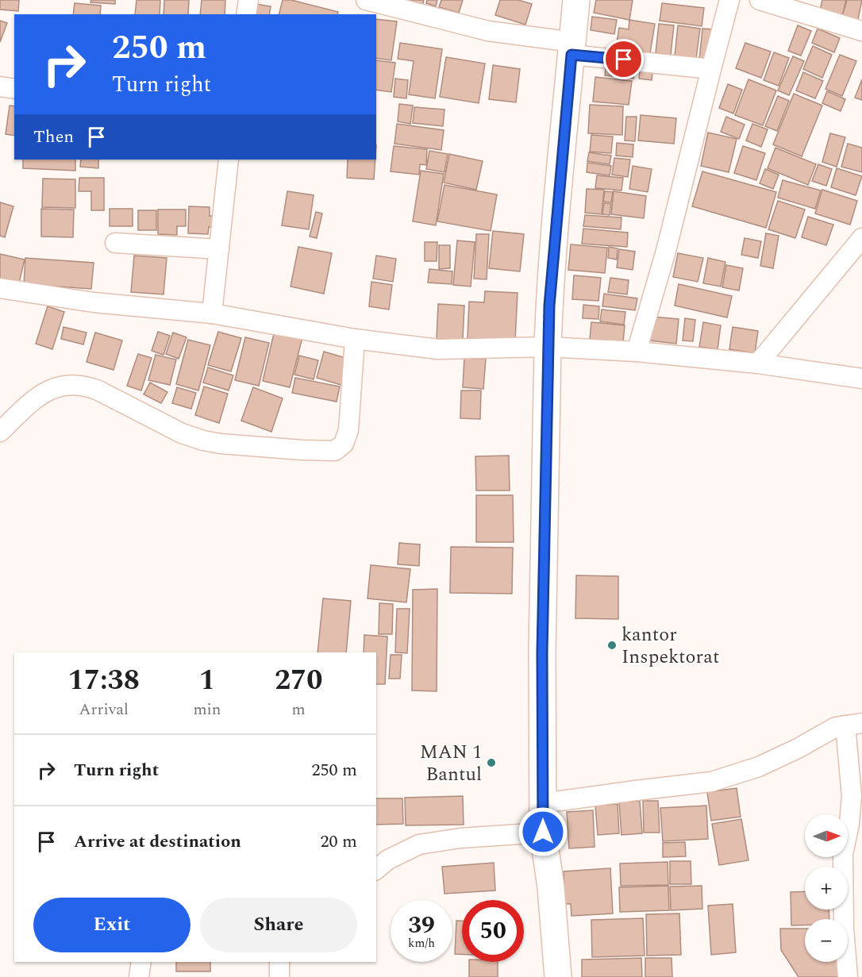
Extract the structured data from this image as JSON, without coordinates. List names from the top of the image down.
{
  "places": ["kantor Inspektorat", "MAN 1 Bantul"],
  "north": "right",
  "page": {
    "turn": ["250 m", "Turn right"],
    "then": "Then",
    "eta": [
      "17:38",
      "Arrival",
      "1",
      "min",
      "270",
      "m"
    ],
    "list": [
      {
        "name": "Turn right",
        "value": "250 m"
      },
      {
        "name": "Arrive at destination",
        "value": "20 m"
      }
    ],
    "map_buttons": ["+", "−"],
    "buttons": ["Exit", "Share"],
    "speed": "39 km/h",
    "limit": "50"
  }
}
